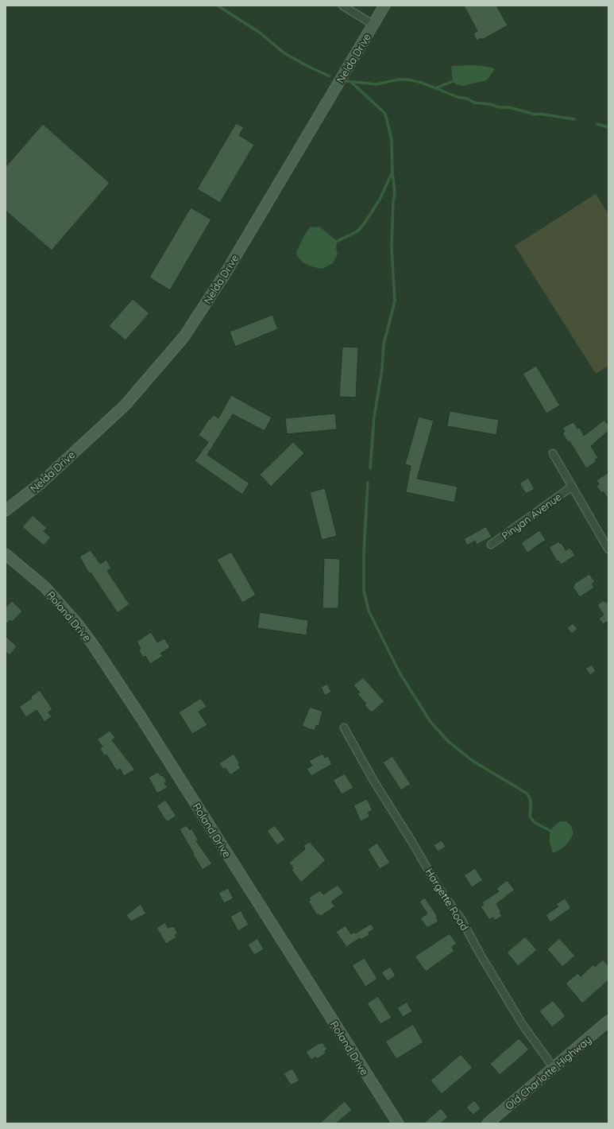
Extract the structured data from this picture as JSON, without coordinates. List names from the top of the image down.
{
  "streets": {
    "street": [
      "Nelda Drive",
      "Pinyan Avenue",
      "Roland Drive",
      "Hargette Road",
      "Old Charlotte Highway"
    ]
  },
  "crossings": [
    ["Hargette Road", "Old Charlotte Highway"]
  ]
}
